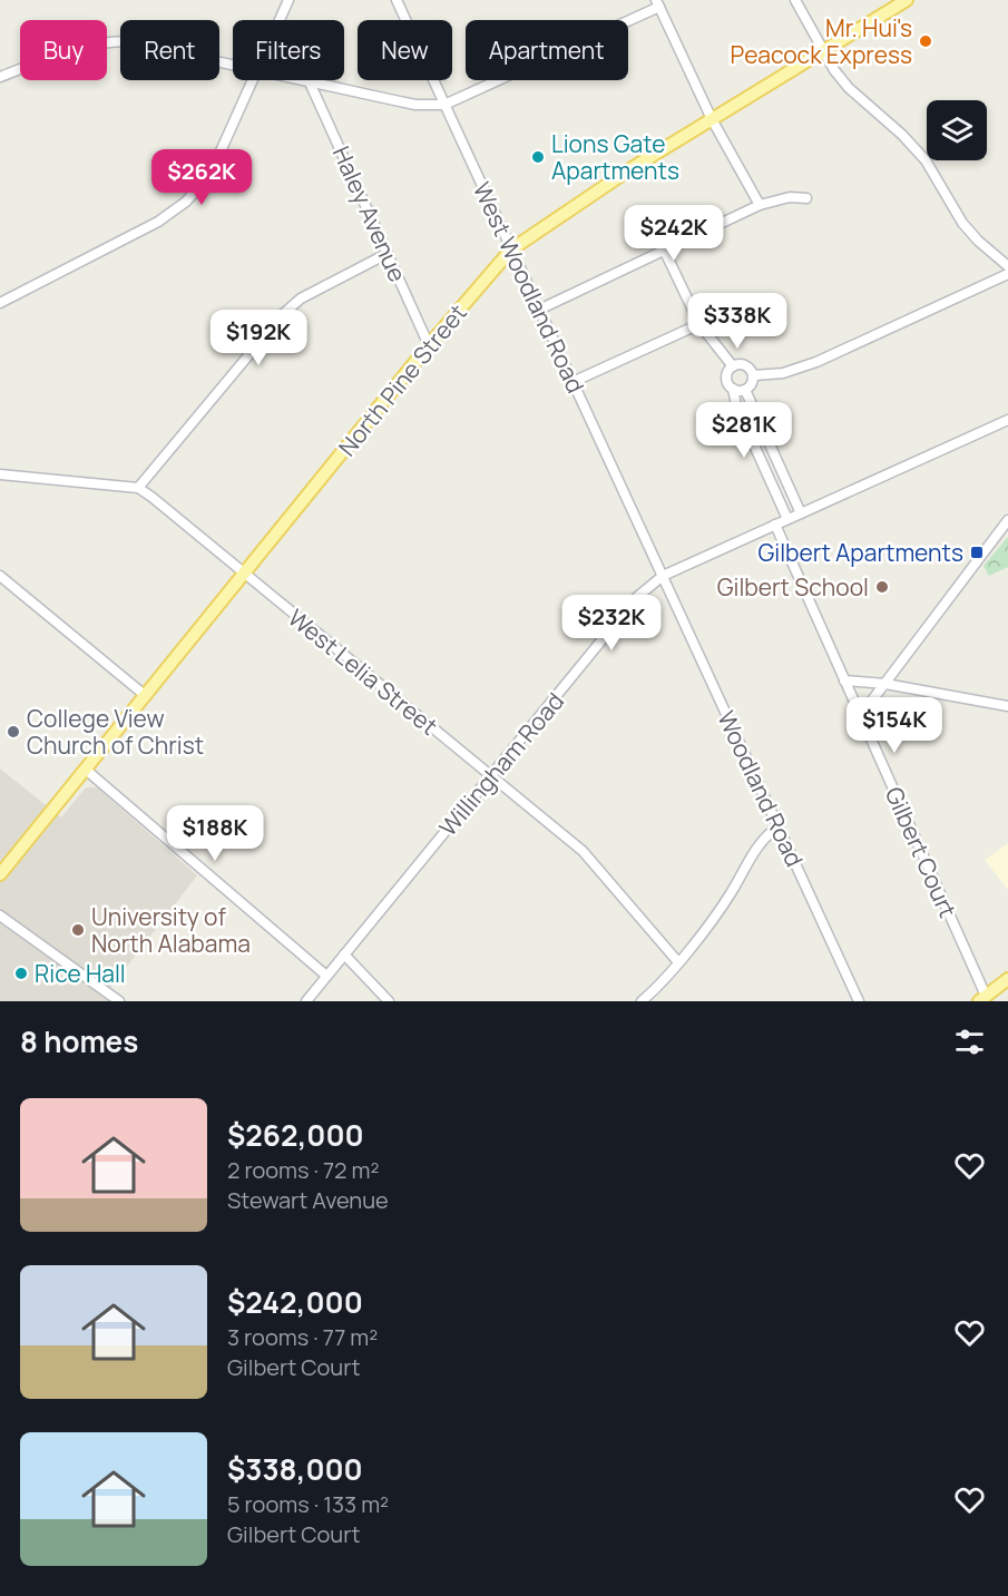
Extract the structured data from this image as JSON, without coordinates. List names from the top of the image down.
{
  "streets": {
    "main road": ["North Pine Street"],
    "street": [
      "Haley Avenue",
      "West Woodland Road",
      "West Lelia Street",
      "Willingham Road",
      "Woodland Road",
      "Gilbert Court"
    ]
  },
  "crossings": [
    ["Haley Avenue", "North Pine Street"],
    ["West Woodland Road", "North Pine Street"],
    ["West Woodland Road", "Willingham Road"],
    ["West Woodland Road", "Woodland Road"],
    ["North Pine Street", "West Lelia Street"],
    ["West Lelia Street", "Willingham Road"],
    ["Willingham Road", "Woodland Road"],
    ["Willingham Road", "Gilbert Court"]
  ],
  "places": {
    "other": [
      "Mr. Hui's Peacock Express",
      "Lions Gate Apartments",
      "Gilbert School",
      "College View Church of Christ",
      "University of North Alabama",
      "Rice Hall"
    ],
    "transit": ["Gilbert Apartments"]
  },
  "page": {
    "chip": [
      "Buy",
      "Rent",
      "Filters",
      "New",
      "Apartment"
    ],
    "price": [
      "$262K",
      "$242K",
      "$338K",
      "$192K",
      "$281K",
      "$232K",
      "$154K",
      "$188K"
    ],
    "heading": "8 homes",
    "list": [
      {
        "name": "$262,000",
        "note": "2 rooms · 72 m² · Stewart Avenue"
      },
      {
        "name": "$242,000",
        "note": "3 rooms · 77 m² · Gilbert Court"
      },
      {
        "name": "$338,000",
        "note": "5 rooms · 133 m² · Gilbert Court"
      }
    ]
  }
}
